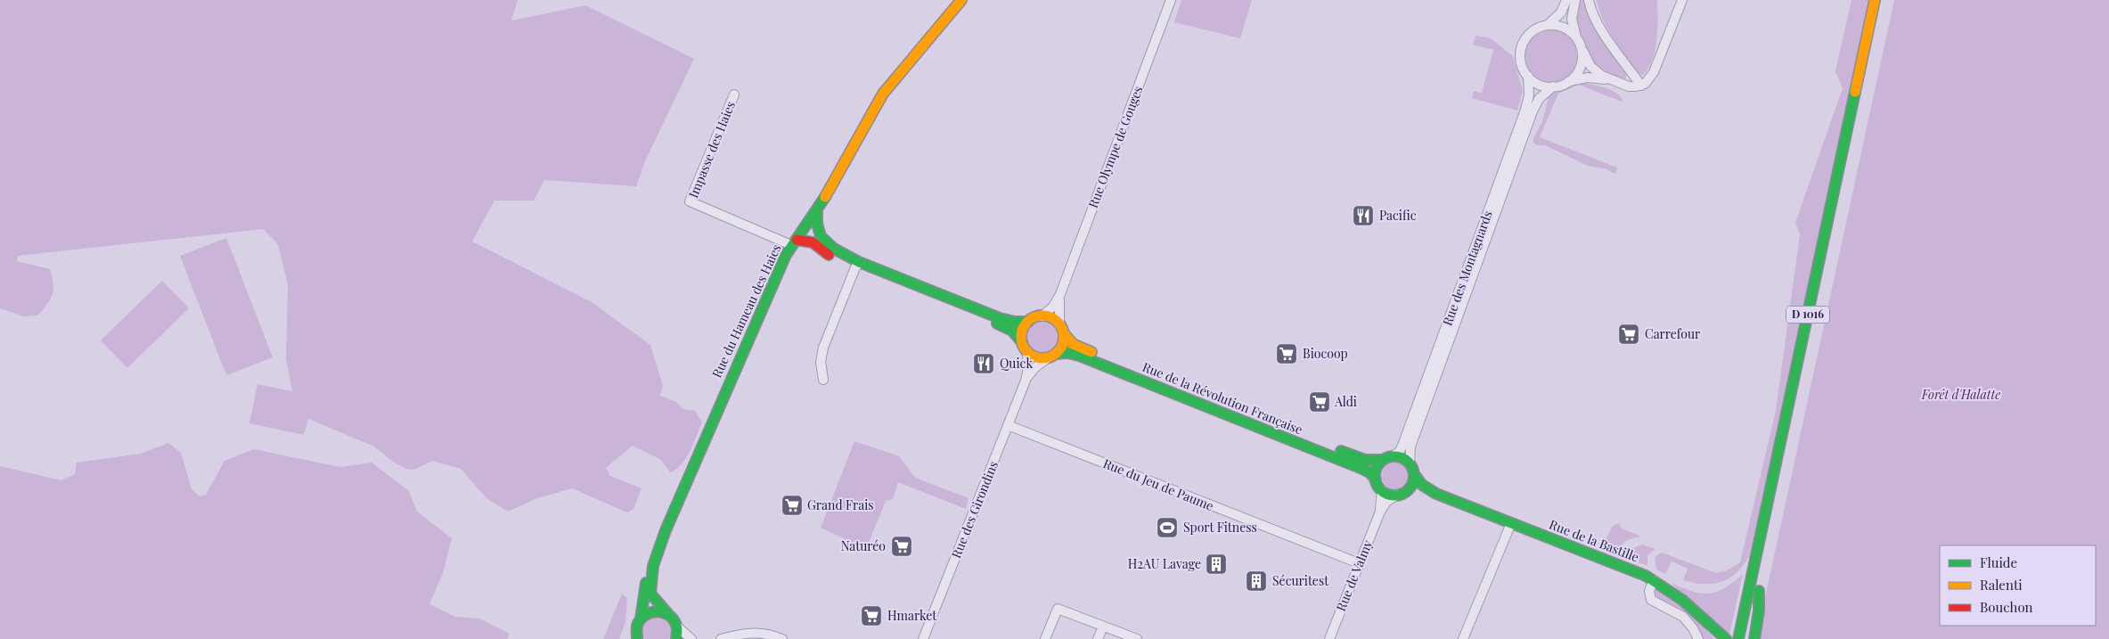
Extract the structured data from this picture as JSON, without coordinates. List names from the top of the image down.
{
  "streets": {
    "main road": [
      "Rue du Hameau des Haies",
      "D 1016",
      "Rue de la Révolution Française",
      "Rue de la Bastille"
    ],
    "street": [
      "Rue Olympe de Gouges",
      "Impasse des Haies",
      "Rue des Montagnards",
      "Rue du Jeu de Paume",
      "Rue des Girondins",
      "Rue de Valmy"
    ]
  },
  "crossings": [
    ["Rue Olympe de Gouges", "Rue de la Révolution Française"],
    ["Rue Olympe de Gouges", "Rue des Girondins"],
    ["Impasse des Haies", "Rue du Hameau des Haies"],
    ["Rue des Montagnards", "Rue de la Révolution Française"],
    ["Rue des Montagnards", "Rue de la Bastille"],
    ["Rue des Montagnards", "Rue de Valmy"],
    ["Rue de la Révolution Française", "Rue des Girondins"],
    ["Rue de la Révolution Française", "Rue de la Bastille"],
    ["Rue de la Révolution Française", "Rue de Valmy"],
    ["Rue du Jeu de Paume", "Rue des Girondins"],
    ["Rue du Jeu de Paume", "Rue de Valmy"],
    ["Rue de la Bastille", "Rue de Valmy"]
  ],
  "parks": ["Forêt d'Halatte"],
  "places": {
    "restaurant": ["Pacific", "Quick"],
    "supermarket": [
      "Carrefour",
      "Biocoop",
      "Aldi",
      "Grand Frais",
      "Naturéo",
      "Hmarket"
    ],
    "sports": ["Sport Fitness"],
    "building": ["H2AU Lavage", "Sécuritest"]
  },
  "legend": ["Fluide", "Ralenti", "Bouchon"]
}
